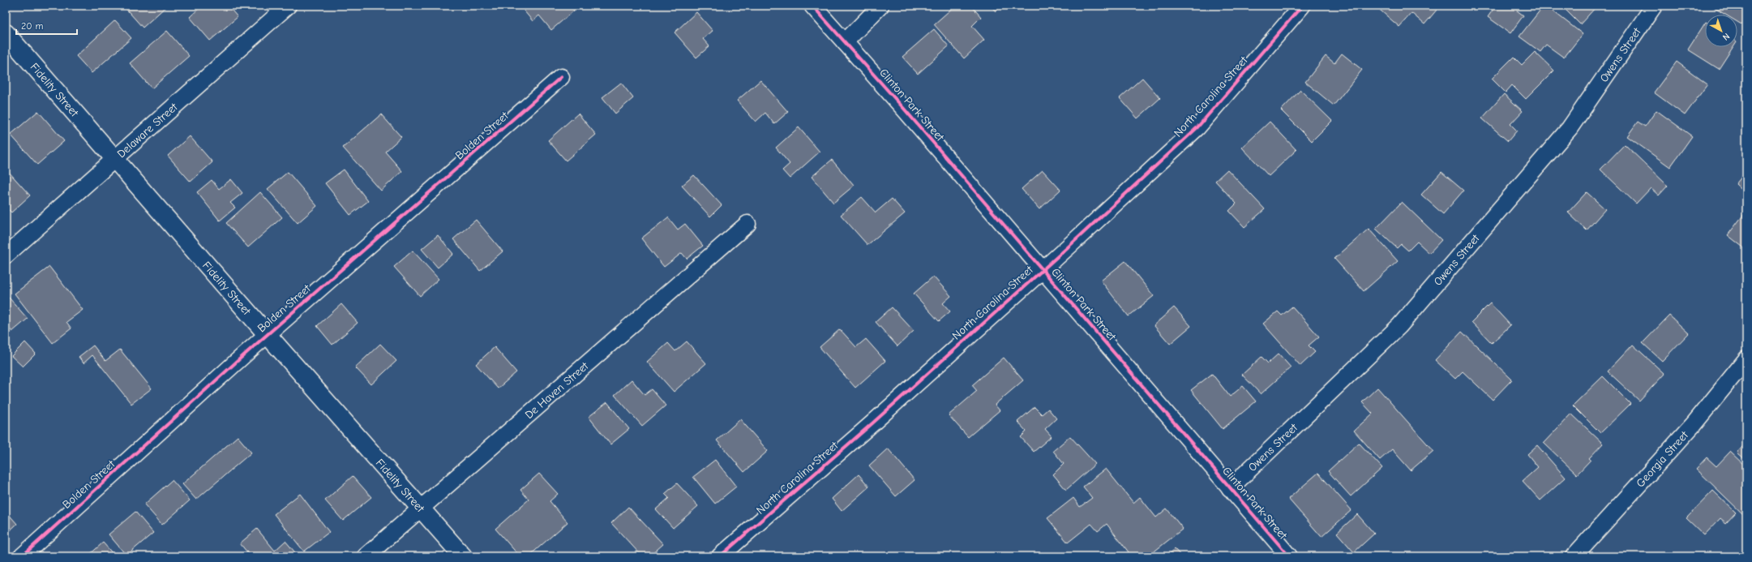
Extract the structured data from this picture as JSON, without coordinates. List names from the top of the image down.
{
  "streets": {
    "main road": ["Fidelity Street"],
    "street": [
      "Owens Street",
      "North Carolina Street",
      "Clinton Park Street",
      "Delaware Street",
      "Bolden Street",
      "De Haven Street",
      "Georgia Street"
    ]
  },
  "crossings": [
    ["Owens Street", "Clinton Park Street"],
    ["Fidelity Street", "Delaware Street"],
    ["Fidelity Street", "Bolden Street"],
    ["Fidelity Street", "De Haven Street"],
    ["North Carolina Street", "Clinton Park Street"]
  ],
  "scale_bar": "20 m",
  "north": "bottom right"
}
